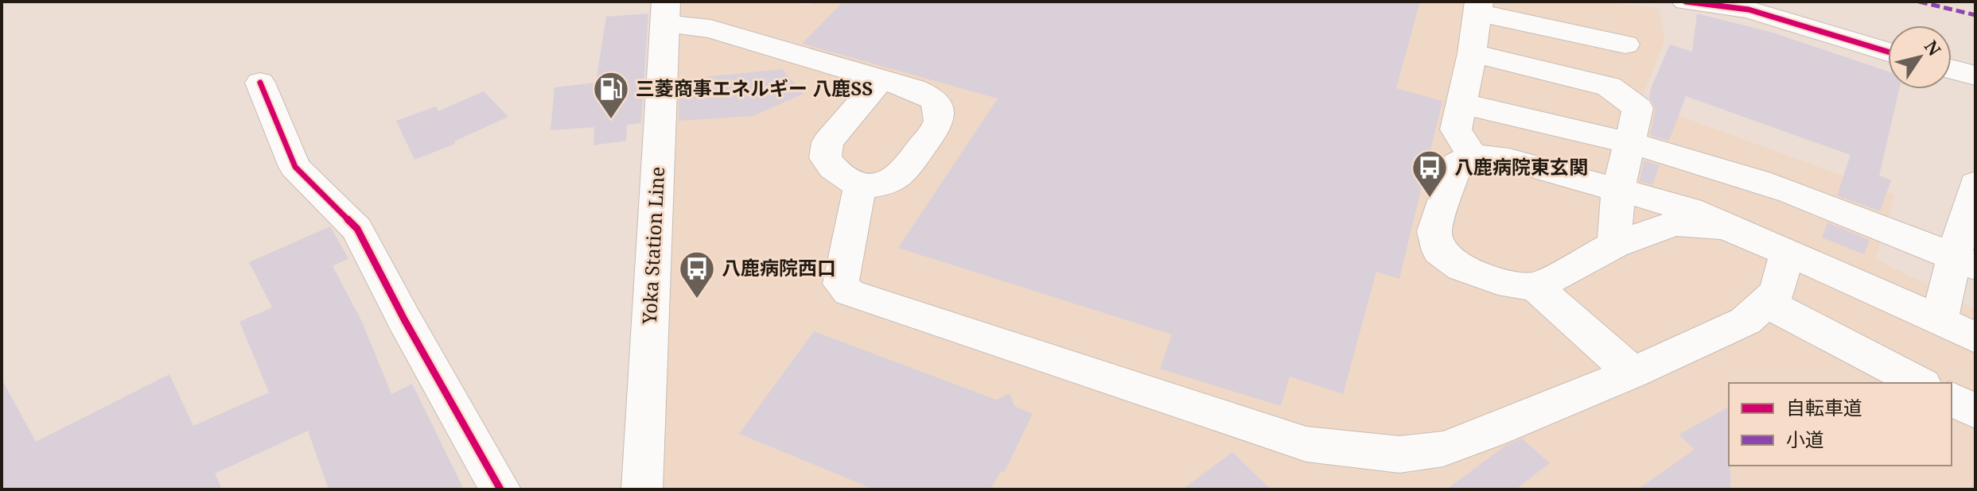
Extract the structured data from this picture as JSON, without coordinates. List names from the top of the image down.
{
  "streets": {
    "street": ["Yoka Station Line"]
  },
  "places": {
    "fuel station": ["三菱商事エネルギー 八鹿SS"],
    "bus stop": ["八鹿病院東玄関", "八鹿病院西口"]
  },
  "legend": ["自転車道", "小道"],
  "north": "top right"
}
